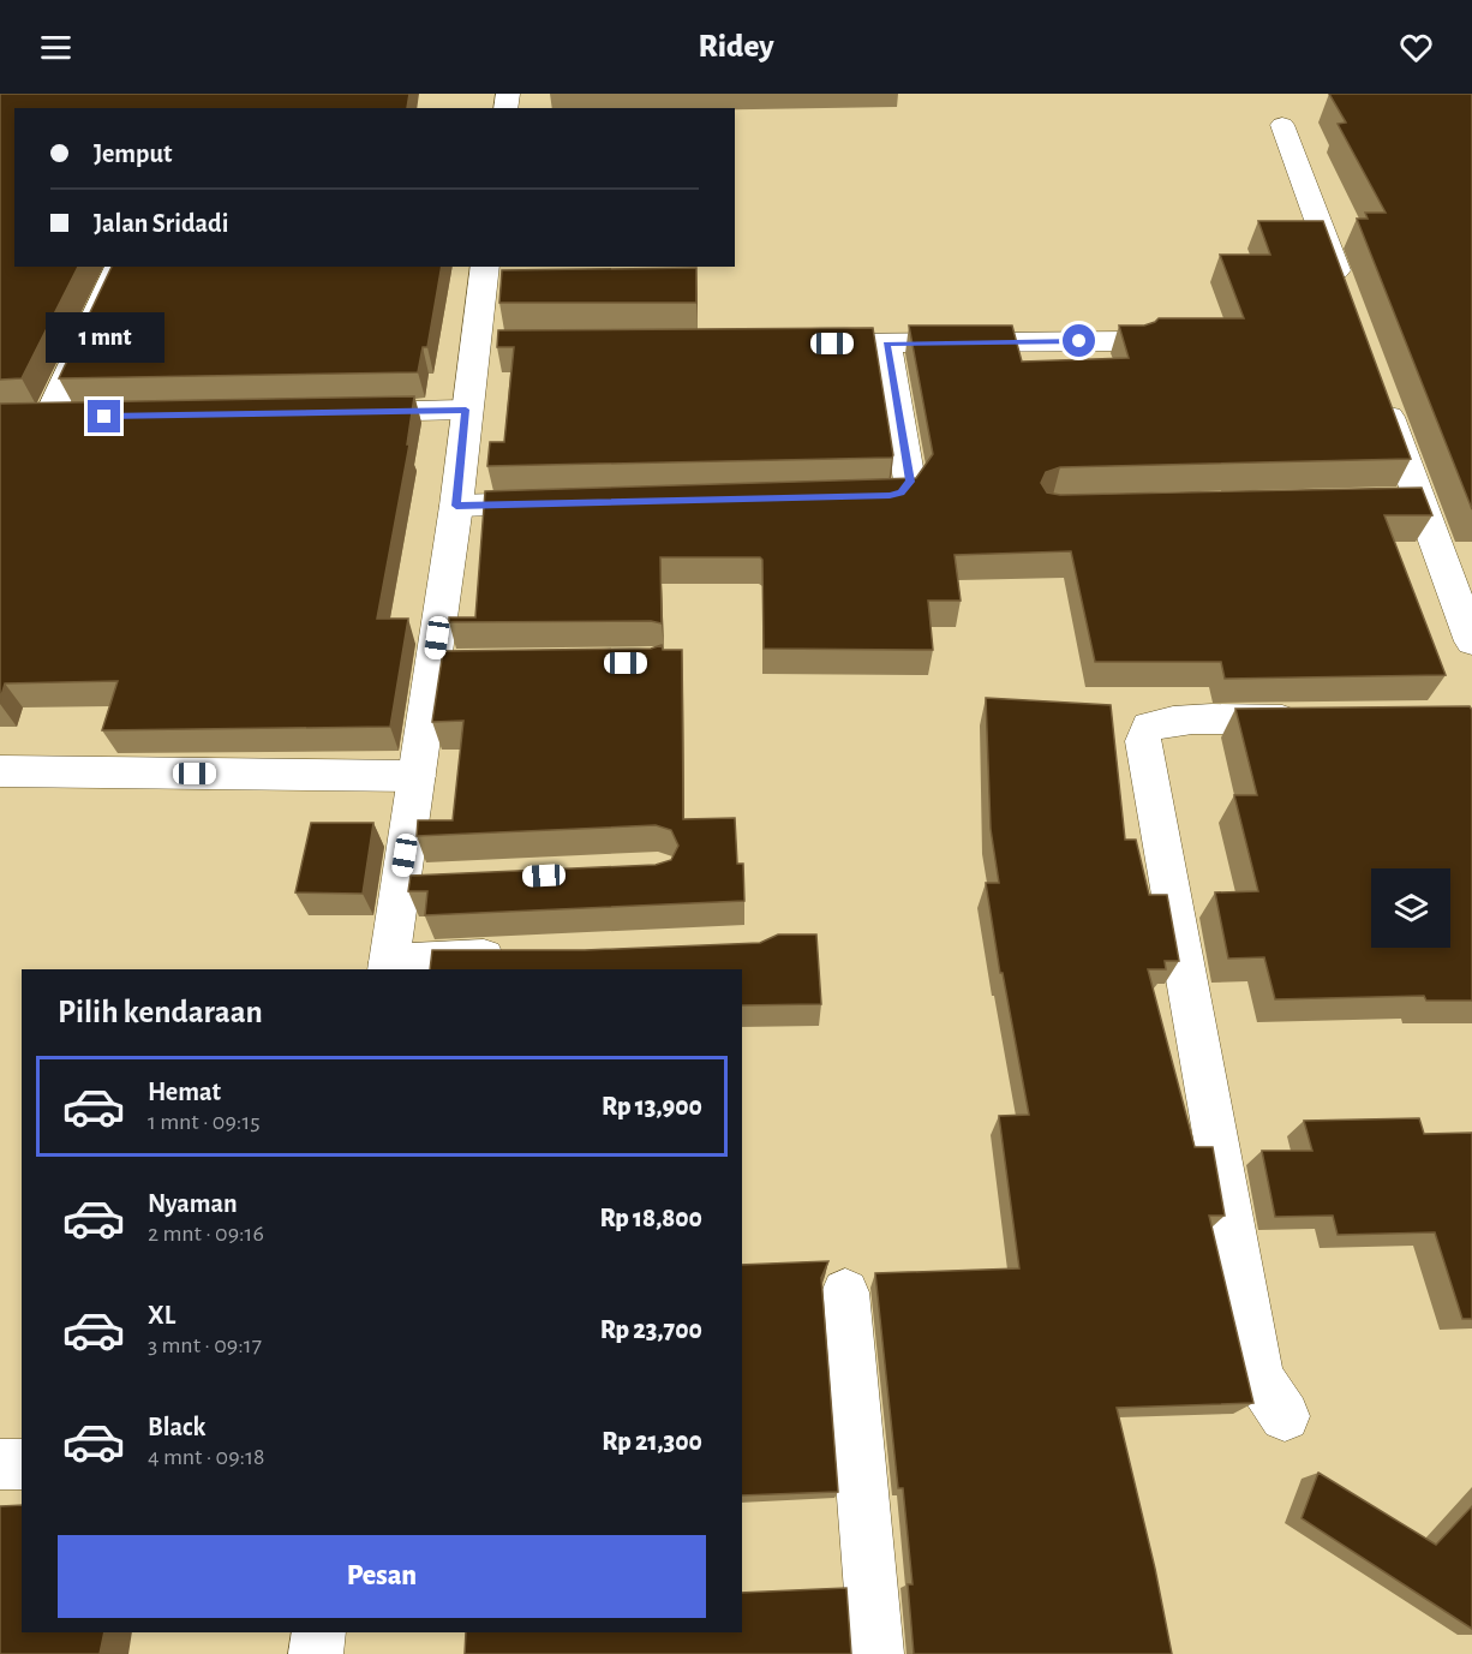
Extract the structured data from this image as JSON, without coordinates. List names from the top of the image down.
{
  "page": {
    "header": "Ridey",
    "banner": ["Jemput", "Jalan Sridadi"],
    "bubble": "1 mnt",
    "heading": "Pilih kendaraan",
    "list": [
      {
        "name": "Hemat",
        "note": "1 mnt · 09:15",
        "value": "Rp 13,900"
      },
      {
        "name": "Nyaman",
        "note": "2 mnt · 09:16",
        "value": "Rp 18,800"
      },
      {
        "name": "XL",
        "note": "3 mnt · 09:17",
        "value": "Rp 23,700"
      },
      {
        "name": "Black",
        "note": "4 mnt · 09:18",
        "value": "Rp 21,300"
      }
    ],
    "buttons": "Pesan"
  }
}
